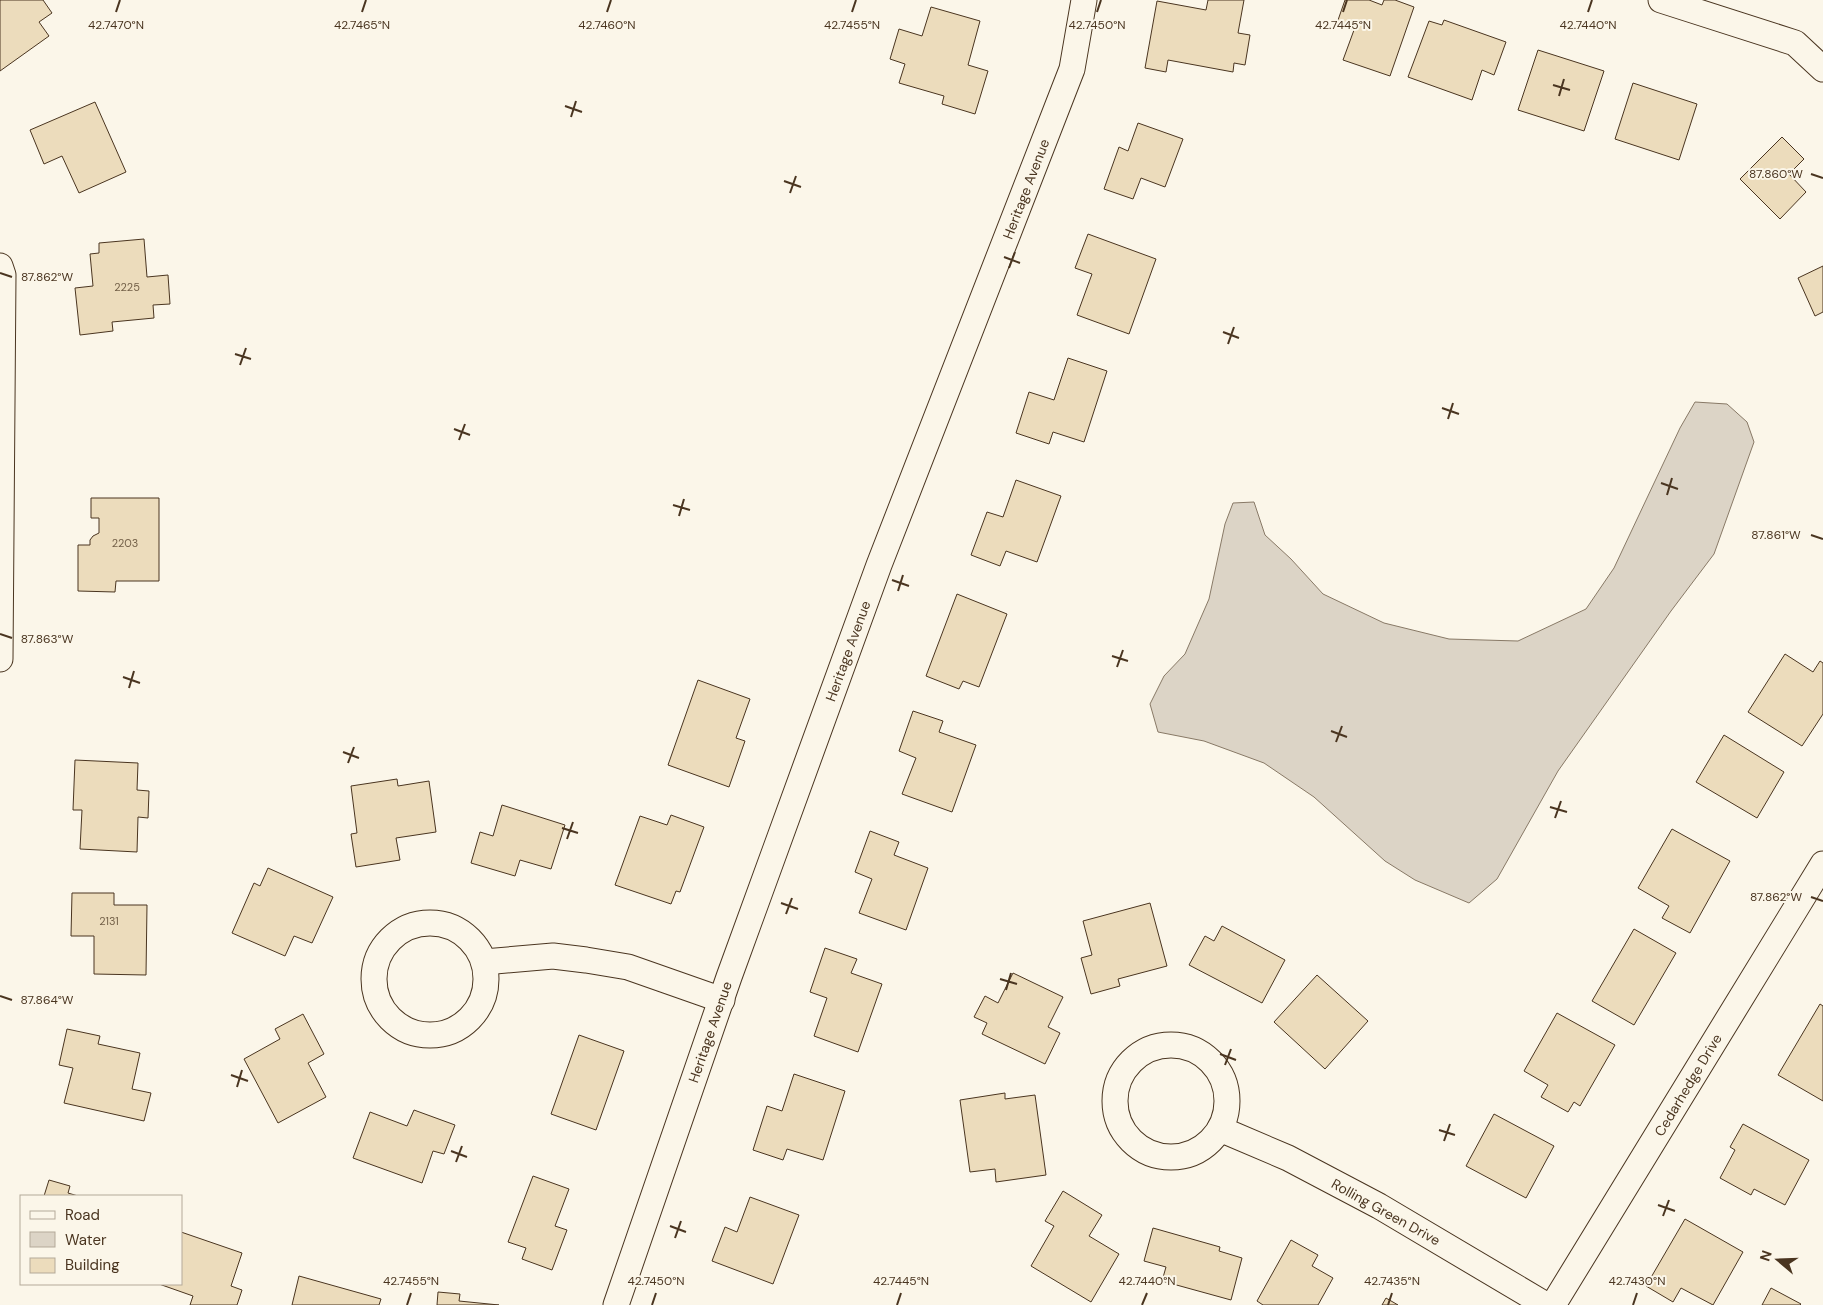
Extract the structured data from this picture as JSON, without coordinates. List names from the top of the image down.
{
  "streets": {
    "street": ["Heritage Avenue", "Cedarhedge Drive", "Rolling Green Drive"]
  },
  "house_numbers": ["2225", "2203", "2131"],
  "legend": ["Road", "Water", "Building"],
  "north": "left",
  "coordinates": [
    "42.7470°N",
    "42.7465°N",
    "42.7460°N",
    "42.7455°N",
    "42.7450°N",
    "42.7445°N",
    "42.7440°N",
    "87.860°W",
    "87.862°W",
    "87.861°W",
    "87.863°W",
    "87.864°W",
    "42.7435°N",
    "42.7430°N"
  ]
}
